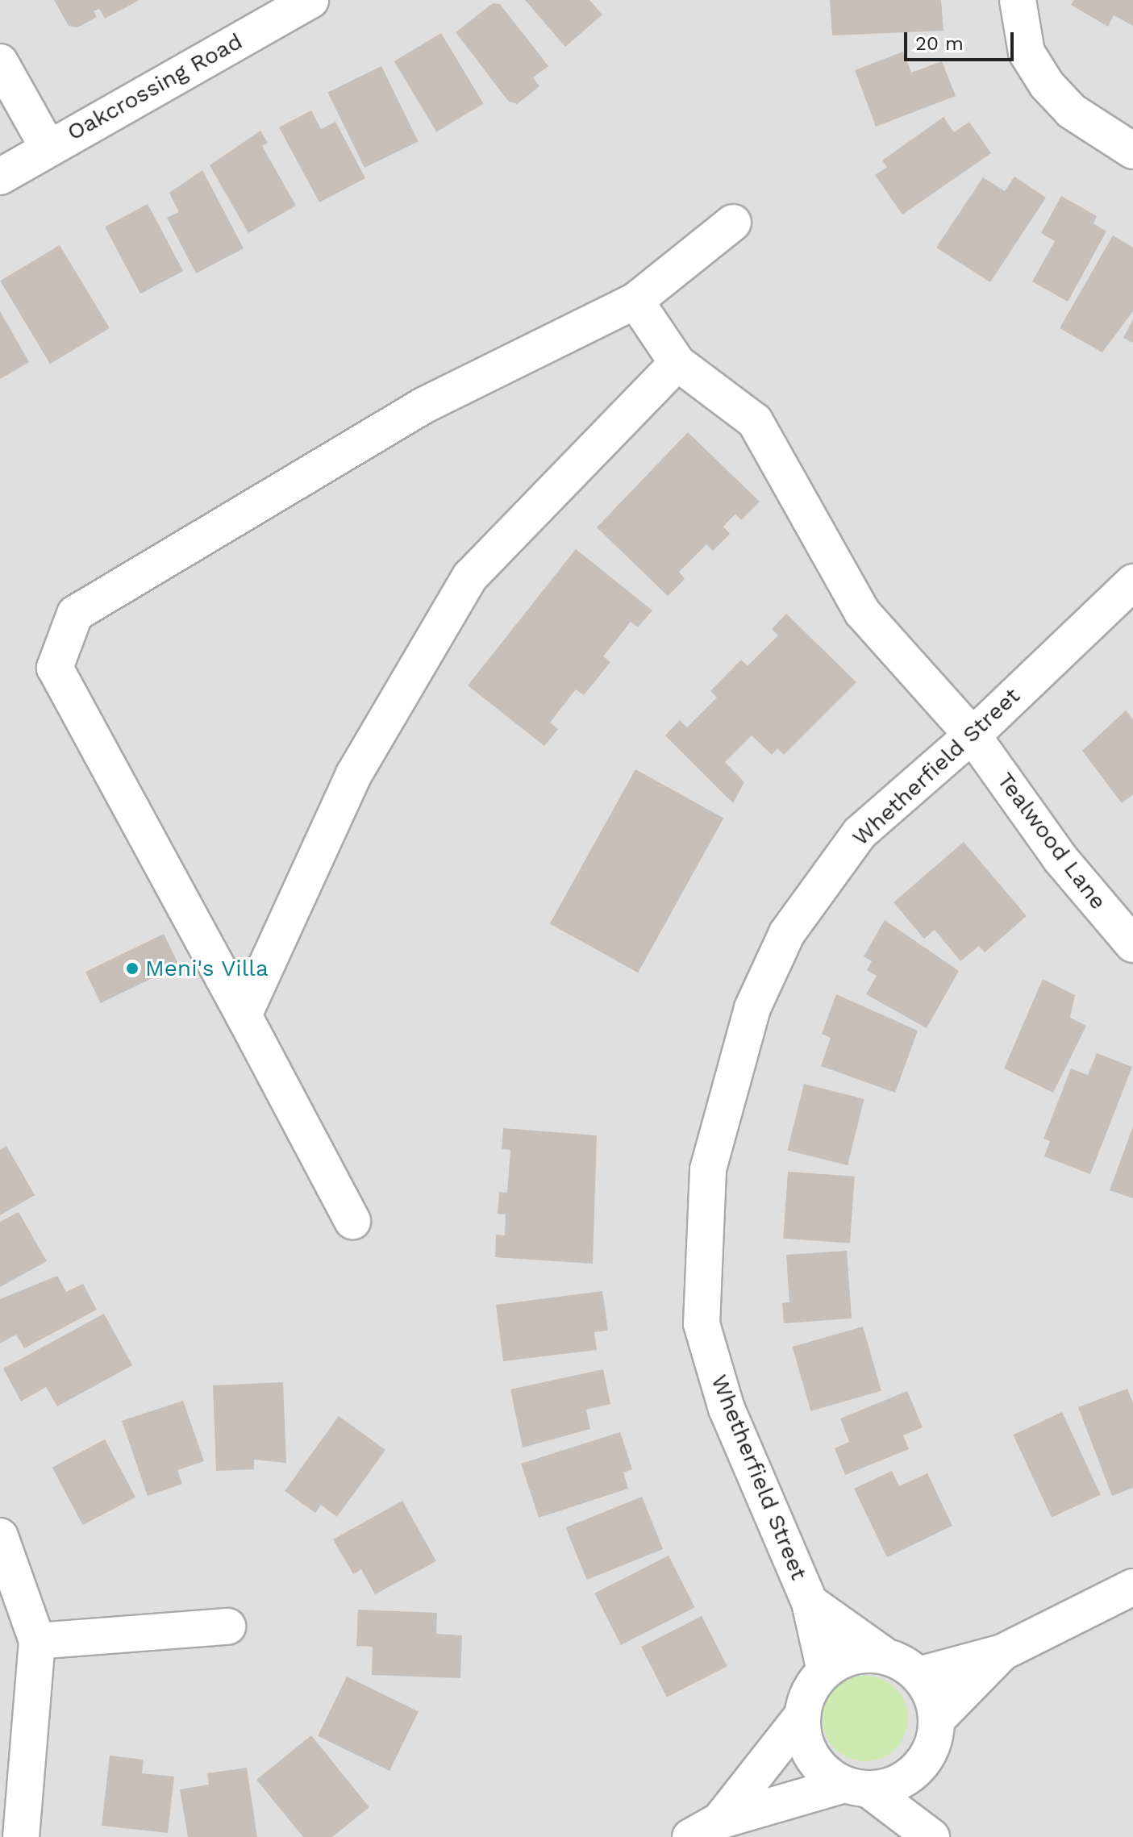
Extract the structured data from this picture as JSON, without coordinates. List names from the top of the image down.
{
  "streets": {
    "street": ["Oakcrossing Road", "Whetherfield Street", "Tealwood Lane"]
  },
  "crossings": [
    ["Whetherfield Street", "Tealwood Lane"]
  ],
  "places": ["Meni's Villa"],
  "scale_bar": "20 m"
}
